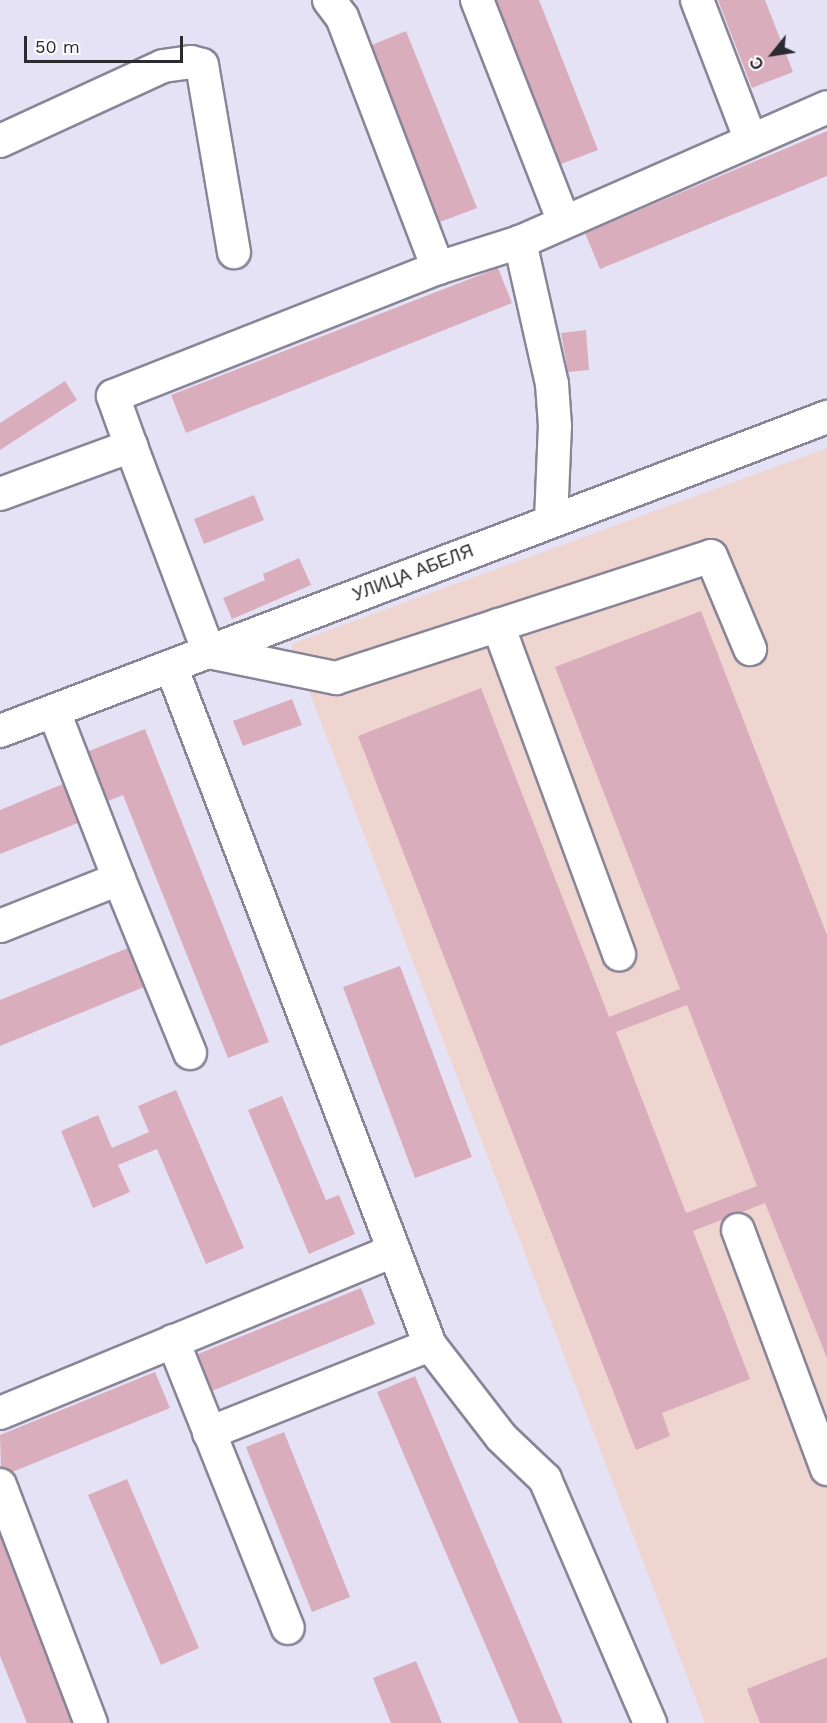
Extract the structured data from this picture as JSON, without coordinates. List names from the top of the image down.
{
  "streets": {
    "street": ["УЛИЦА АБЕЛЯ"]
  },
  "scale_bar": "50 m",
  "north": "bottom left"
}
